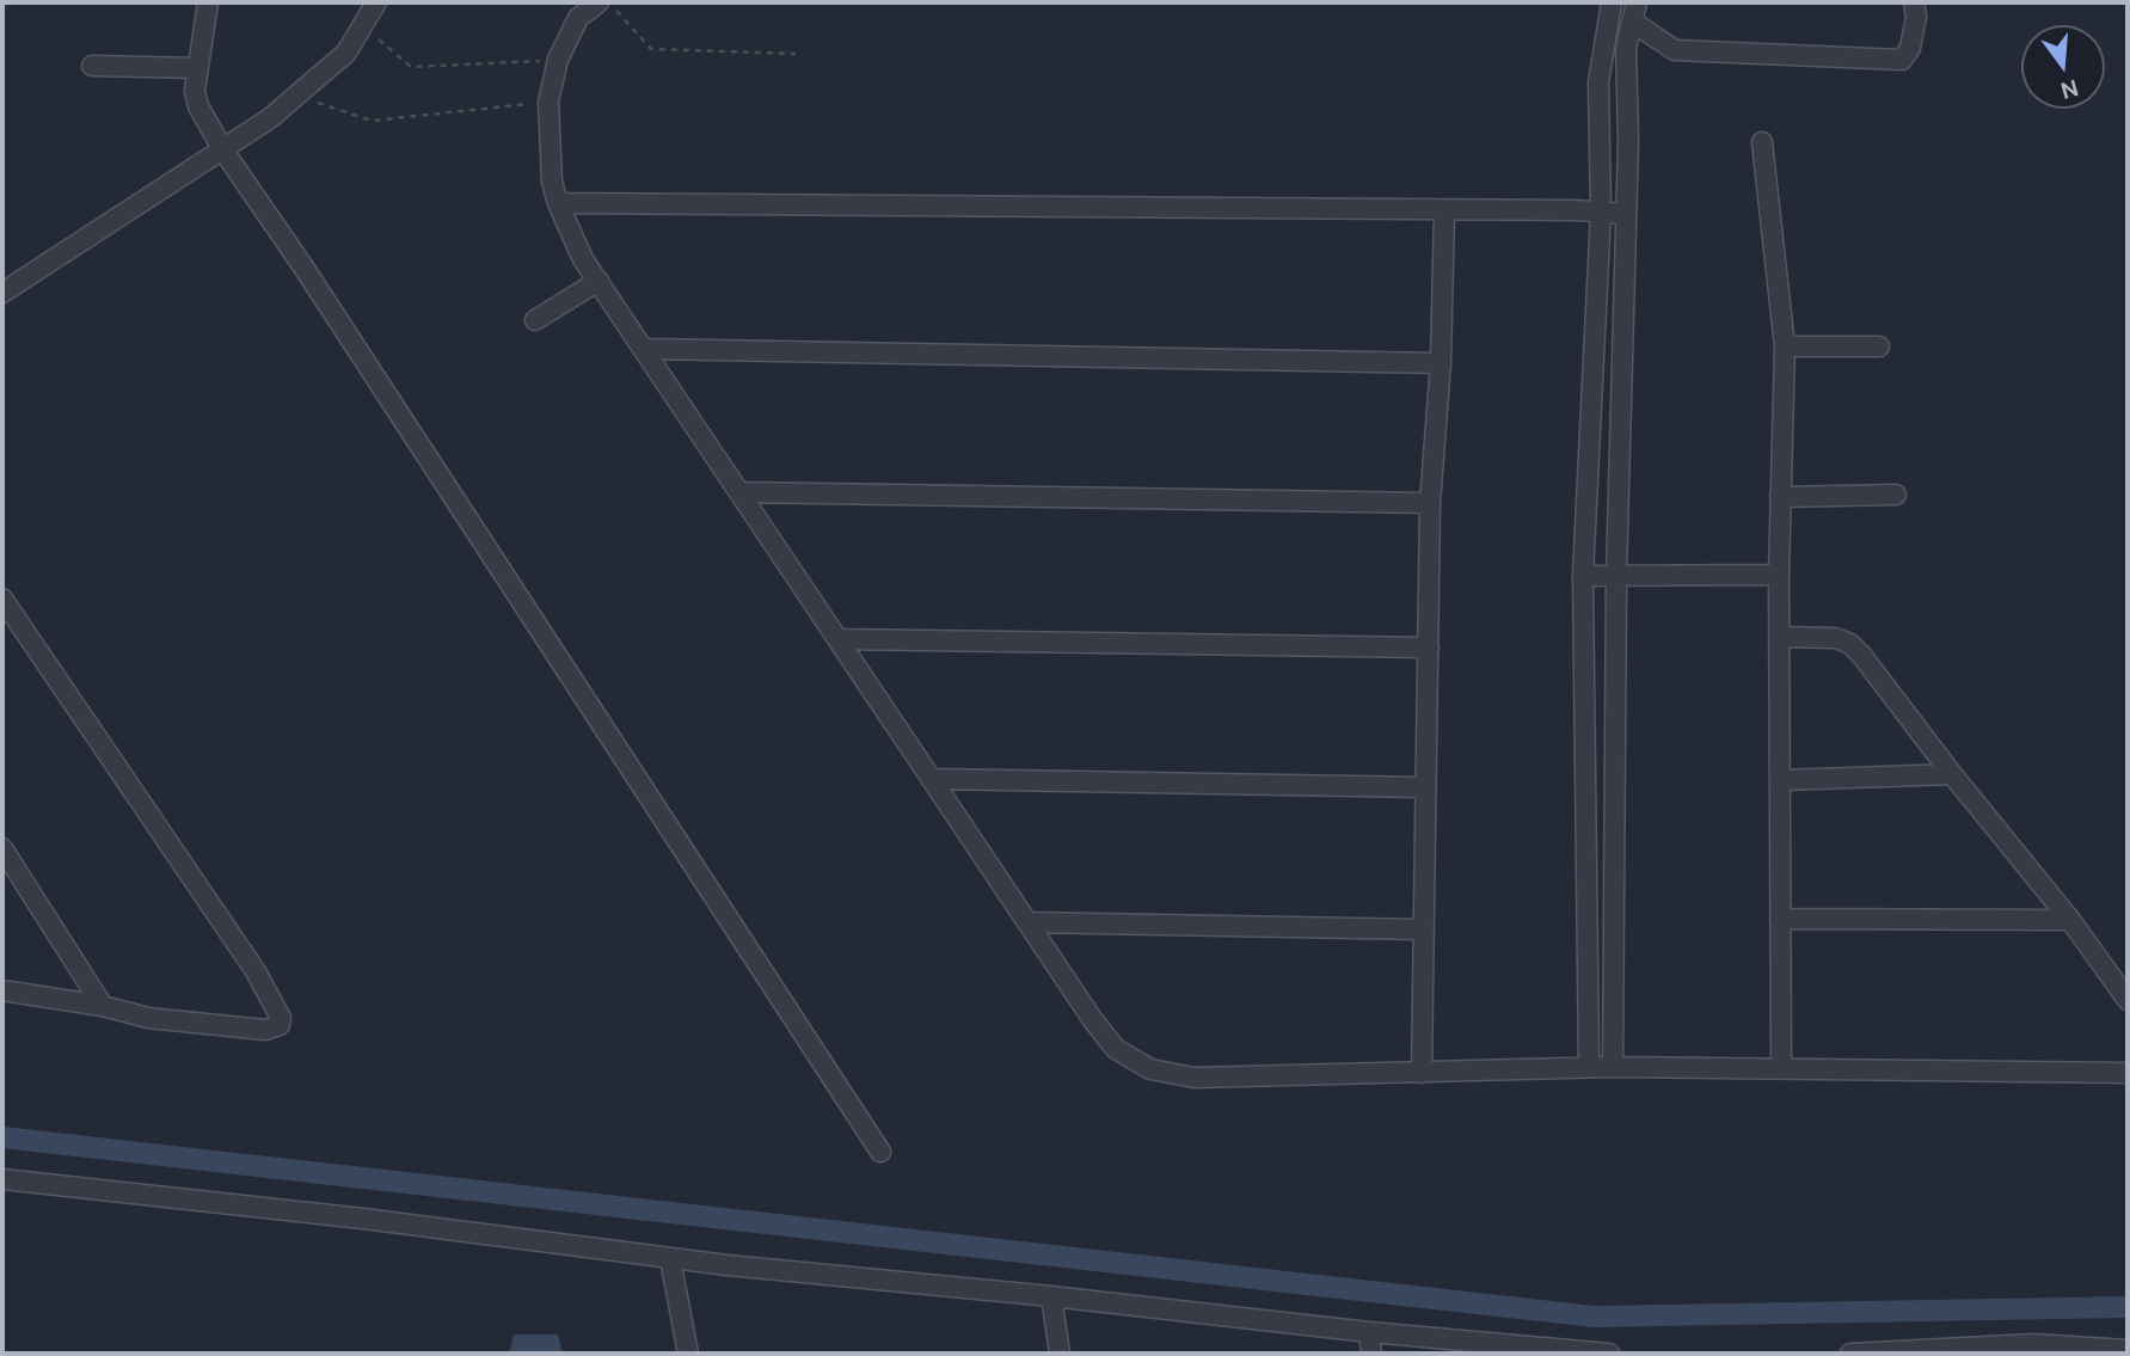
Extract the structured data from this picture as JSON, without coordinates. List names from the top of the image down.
{
  "north": "bottom"
}
